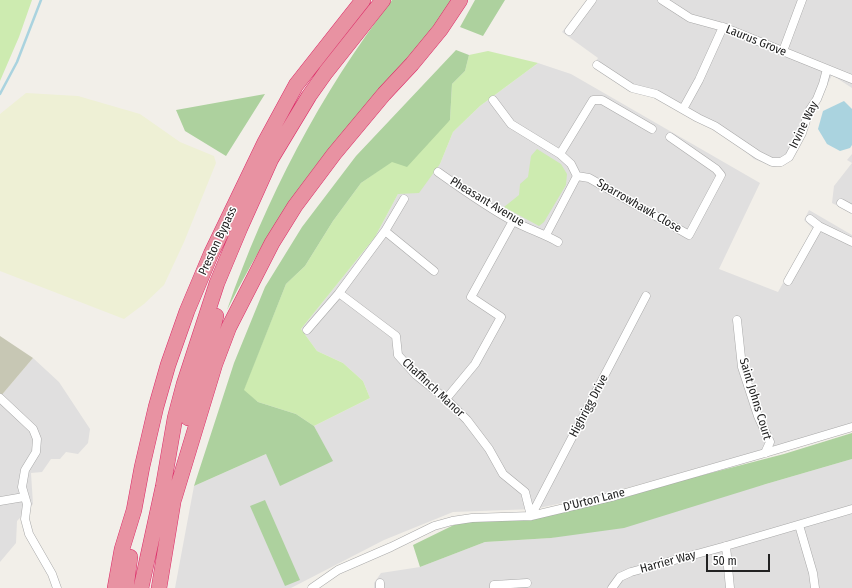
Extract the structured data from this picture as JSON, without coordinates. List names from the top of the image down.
{
  "streets": {
    "highway": ["Preston Bypass"],
    "street": [
      "Laurus Grove",
      "Irvine Way",
      "Pheasant Avenue",
      "Sparrowhawk Close",
      "Chaffinch Manor",
      "Saint Johns Court",
      "Highrigg Drive",
      "D'Urton Lane",
      "Harrier Way"
    ]
  },
  "crossings": [
    ["Laurus Grove", "Irvine Way"],
    ["Chaffinch Manor", "Highrigg Drive"],
    ["Chaffinch Manor", "D'Urton Lane"],
    ["Saint Johns Court", "D'Urton Lane"],
    ["Highrigg Drive", "D'Urton Lane"]
  ],
  "scale_bar": "50 m"
}
